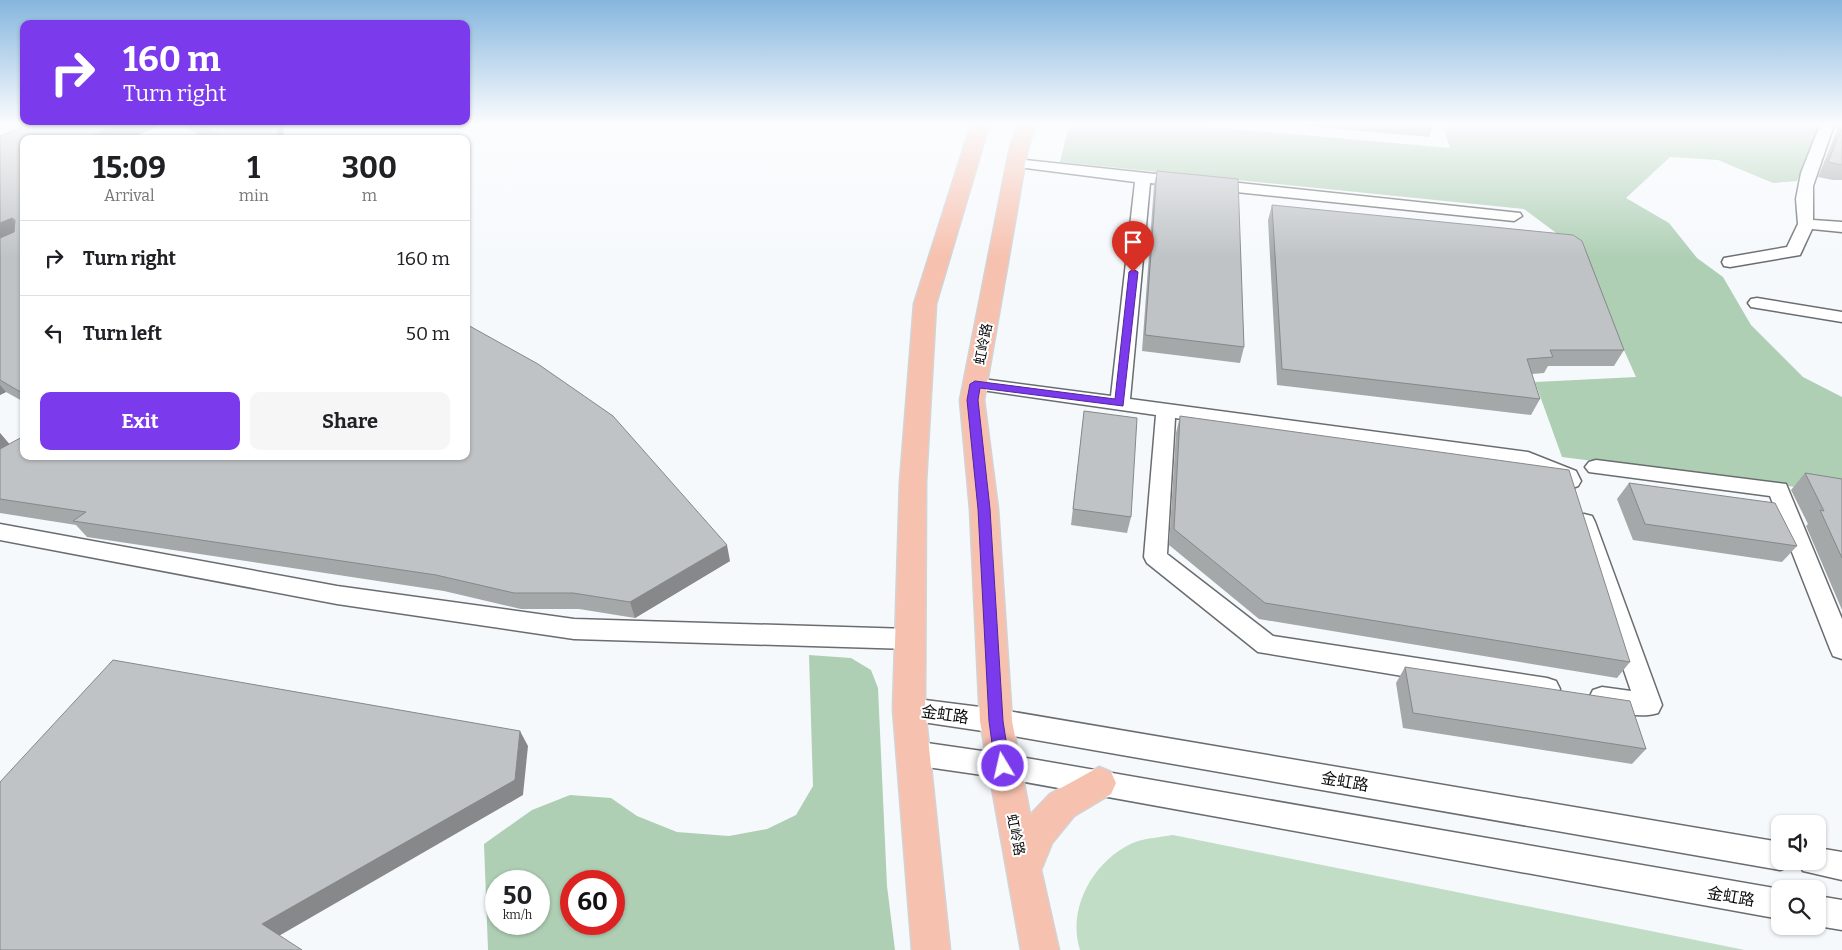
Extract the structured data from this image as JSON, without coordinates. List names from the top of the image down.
{
  "streets": {
    "main road": ["虹岭路"],
    "street": ["金虹路"]
  },
  "crossings": [
    ["虹岭路", "金虹路"]
  ],
  "page": {
    "turn": ["160 m", "Turn right"],
    "eta": [
      "15:09",
      "Arrival",
      "1",
      "min",
      "300",
      "m"
    ],
    "list": [
      {
        "name": "Turn right",
        "value": "160 m"
      },
      {
        "name": "Turn left",
        "value": "50 m"
      }
    ],
    "buttons": ["Exit", "Share"],
    "speed": "50 km/h",
    "limit": "60"
  }
}
